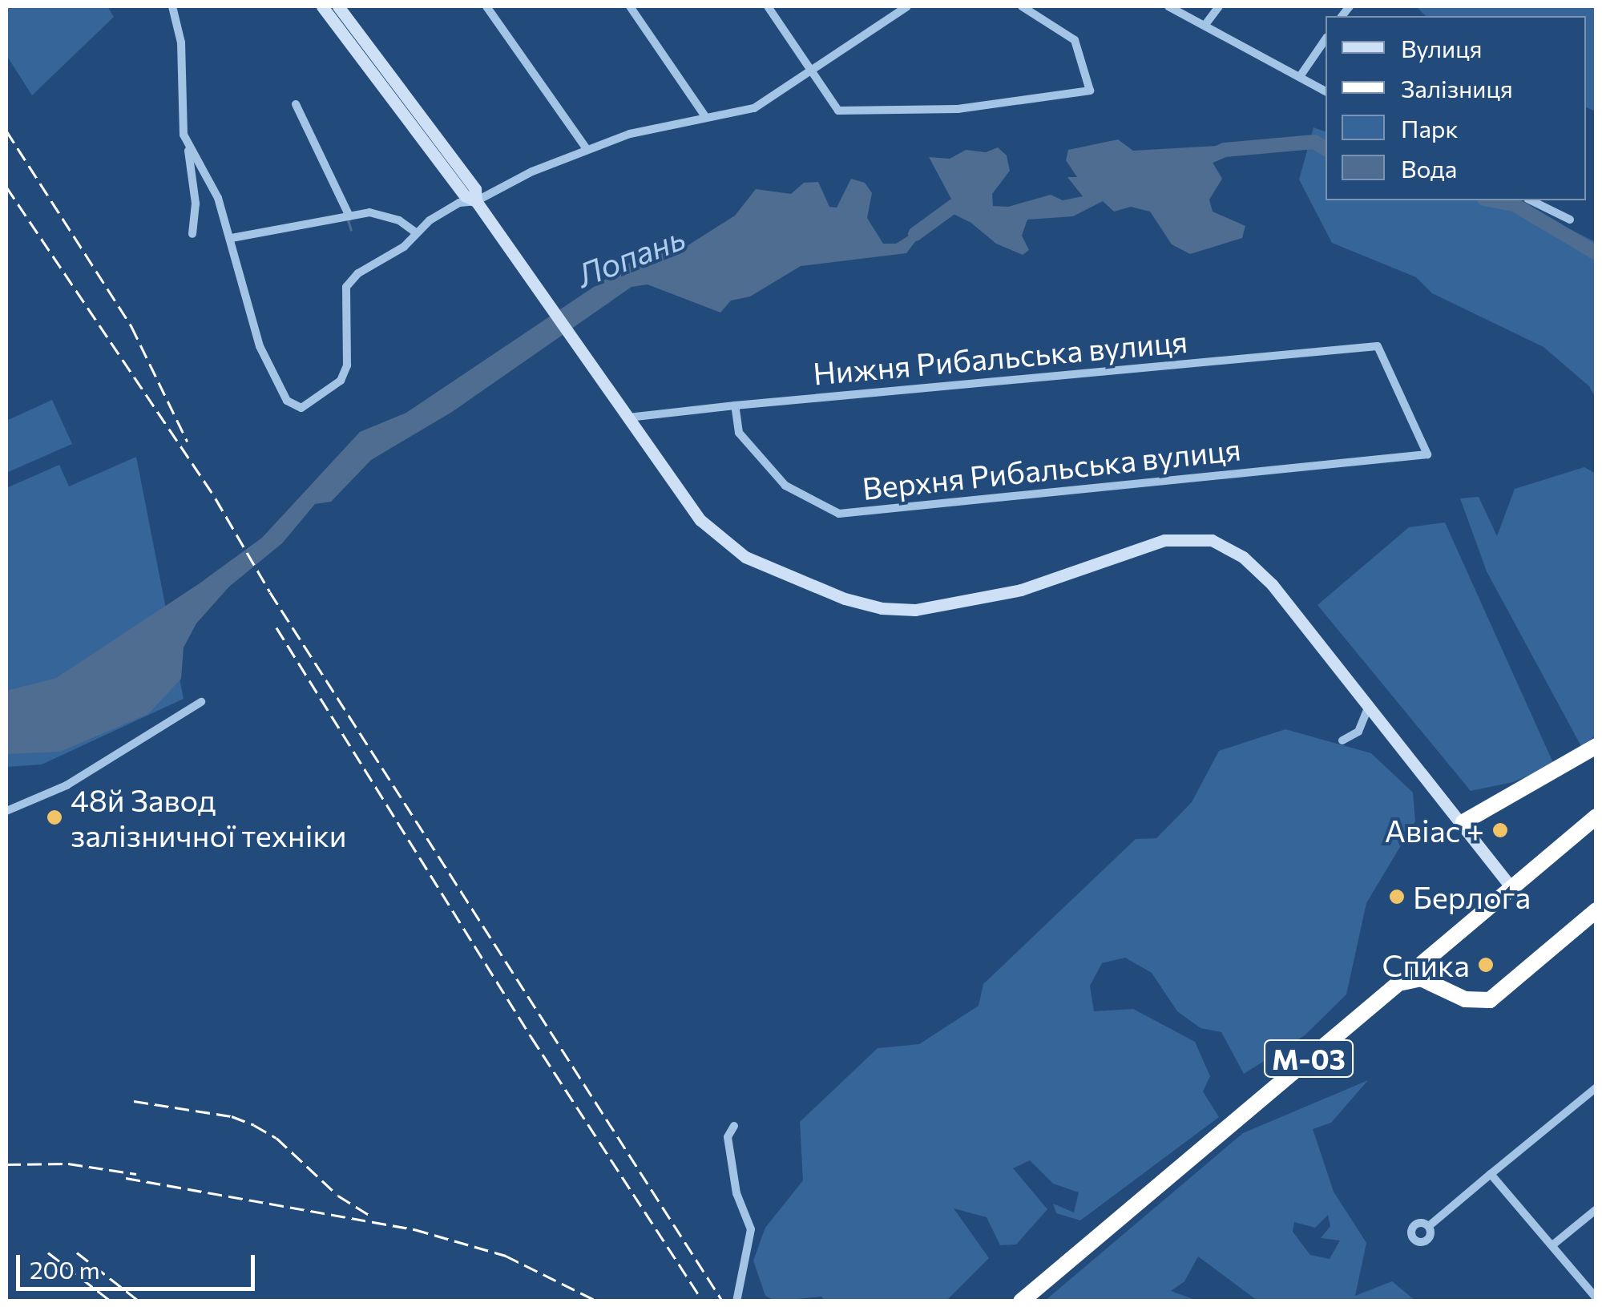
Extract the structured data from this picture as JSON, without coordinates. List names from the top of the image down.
{
  "streets": {
    "highway": ["М-03"],
    "street": ["Нижня Рибальська вулиця", "Верхня Рибальська вулиця"]
  },
  "crossings": [
    ["Нижня Рибальська вулиця", "Верхня Рибальська вулиця"]
  ],
  "water": ["Лопань"],
  "places": [
    "48й Завод залізничної техніки",
    "Авiас +",
    "Берлога",
    "Спика"
  ],
  "legend": [
    "Вулиця",
    "Залізниця",
    "Парк",
    "Вода"
  ],
  "scale_bar": "200 m"
}
